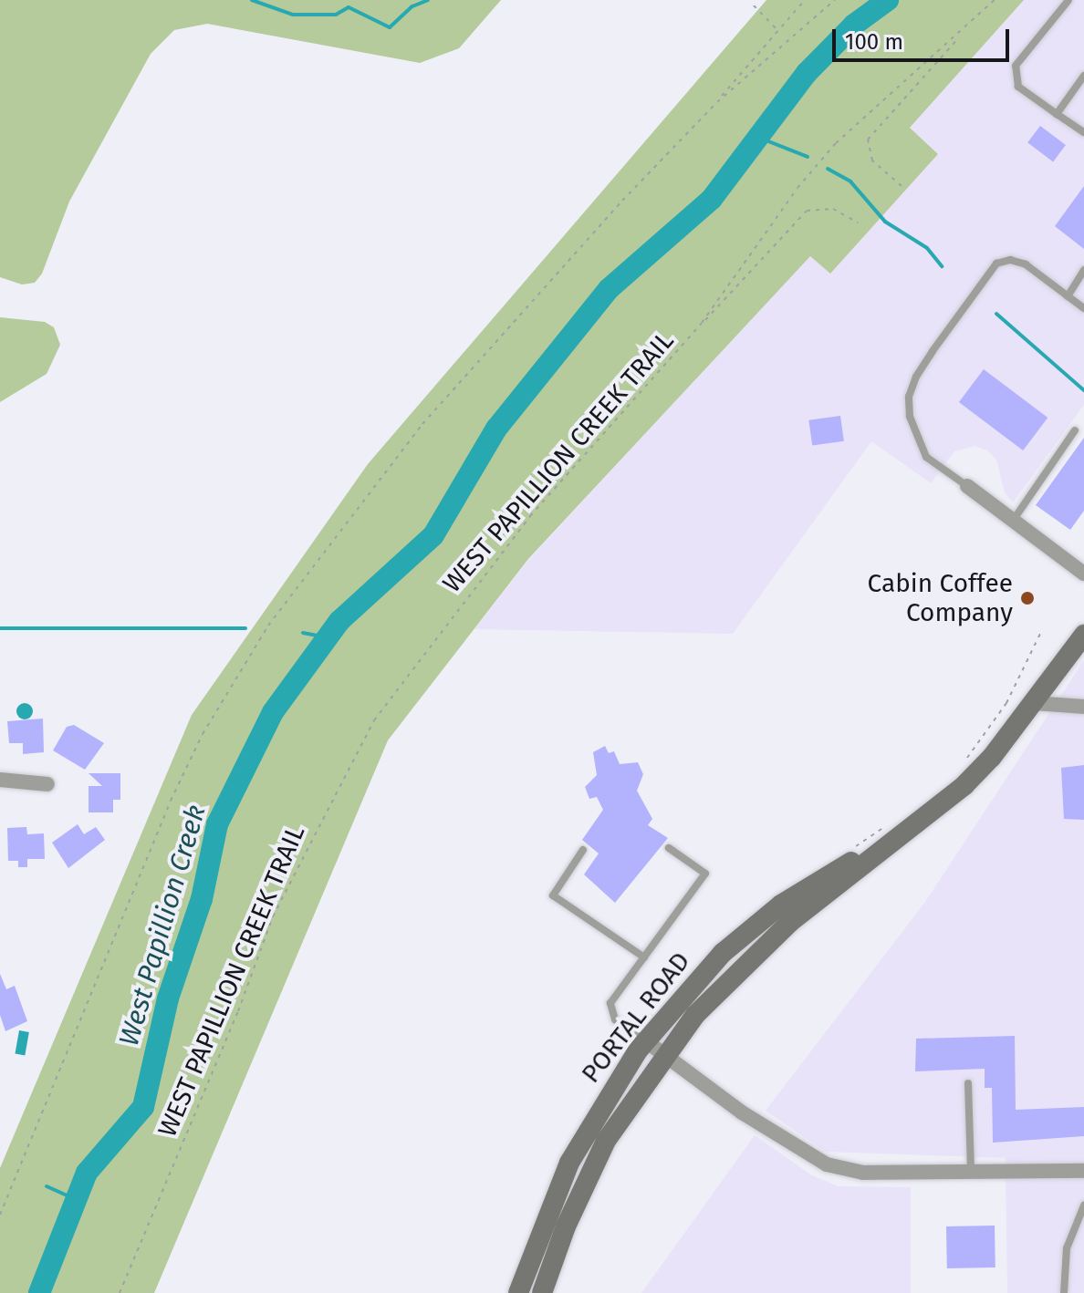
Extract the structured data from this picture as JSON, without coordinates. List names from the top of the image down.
{
  "streets": {
    "main road": ["PORTAL ROAD"],
    "path": ["WEST PAPILLION CREEK TRAIL"]
  },
  "water": ["West Papillion Creek"],
  "places": ["Cabin Coffee Company"],
  "scale_bar": "100 m"
}
